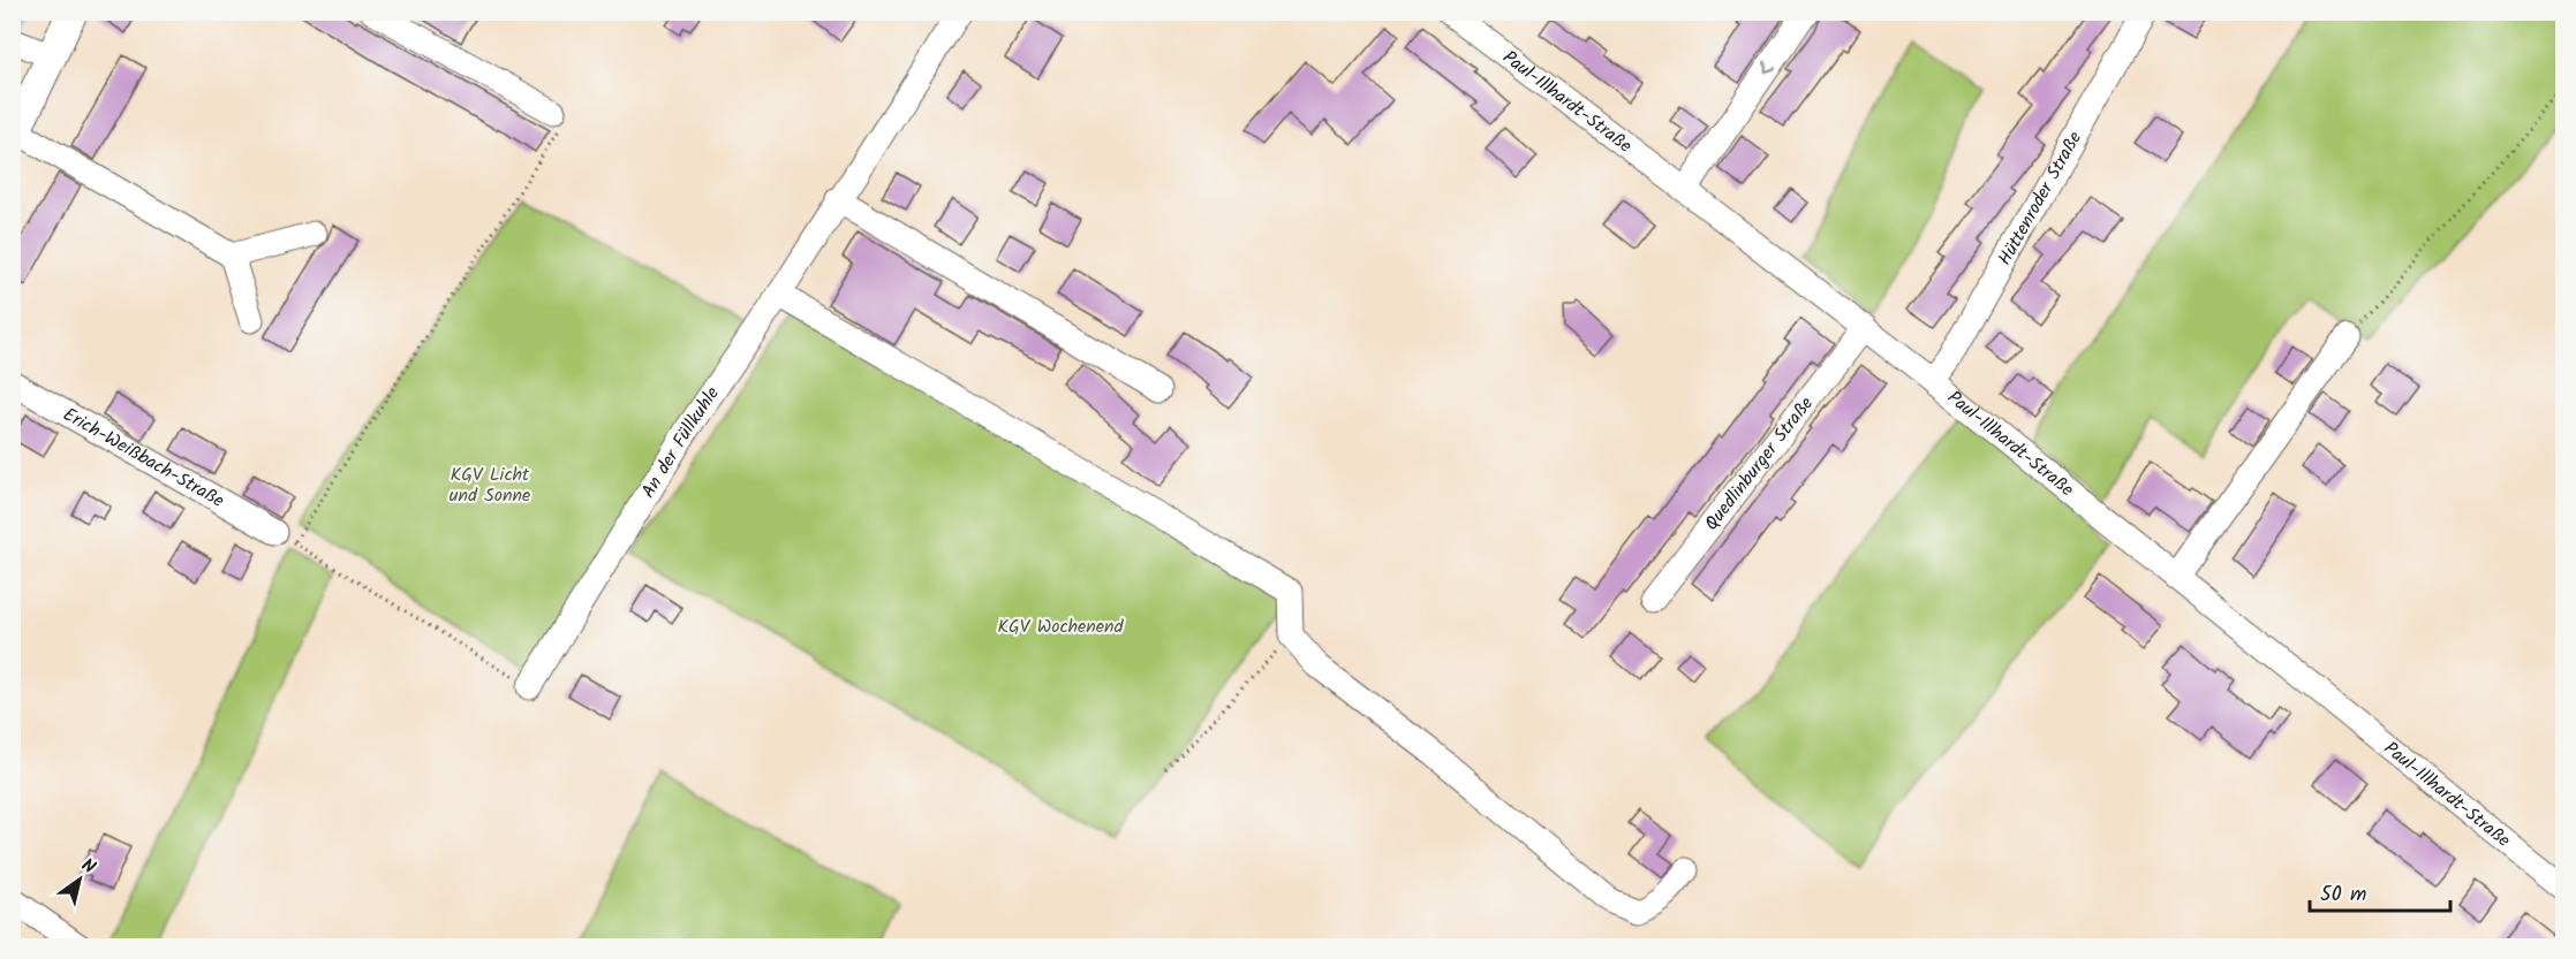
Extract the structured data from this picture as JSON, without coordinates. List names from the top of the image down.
{
  "streets": {
    "street": [
      "Paul-Illhardt-Straße",
      "Hüttenroder Straße",
      "An der Füllkuhle",
      "Erich-Weißbach-Straße",
      "Quedlinburger Straße"
    ]
  },
  "crossings": [
    ["Paul-Illhardt-Straße", "Hüttenroder Straße"],
    ["Paul-Illhardt-Straße", "Quedlinburger Straße"]
  ],
  "parks": ["KGV Licht und Sonne", "KGV Wochenend"],
  "scale_bar": "50 m",
  "north": "top right"
}
